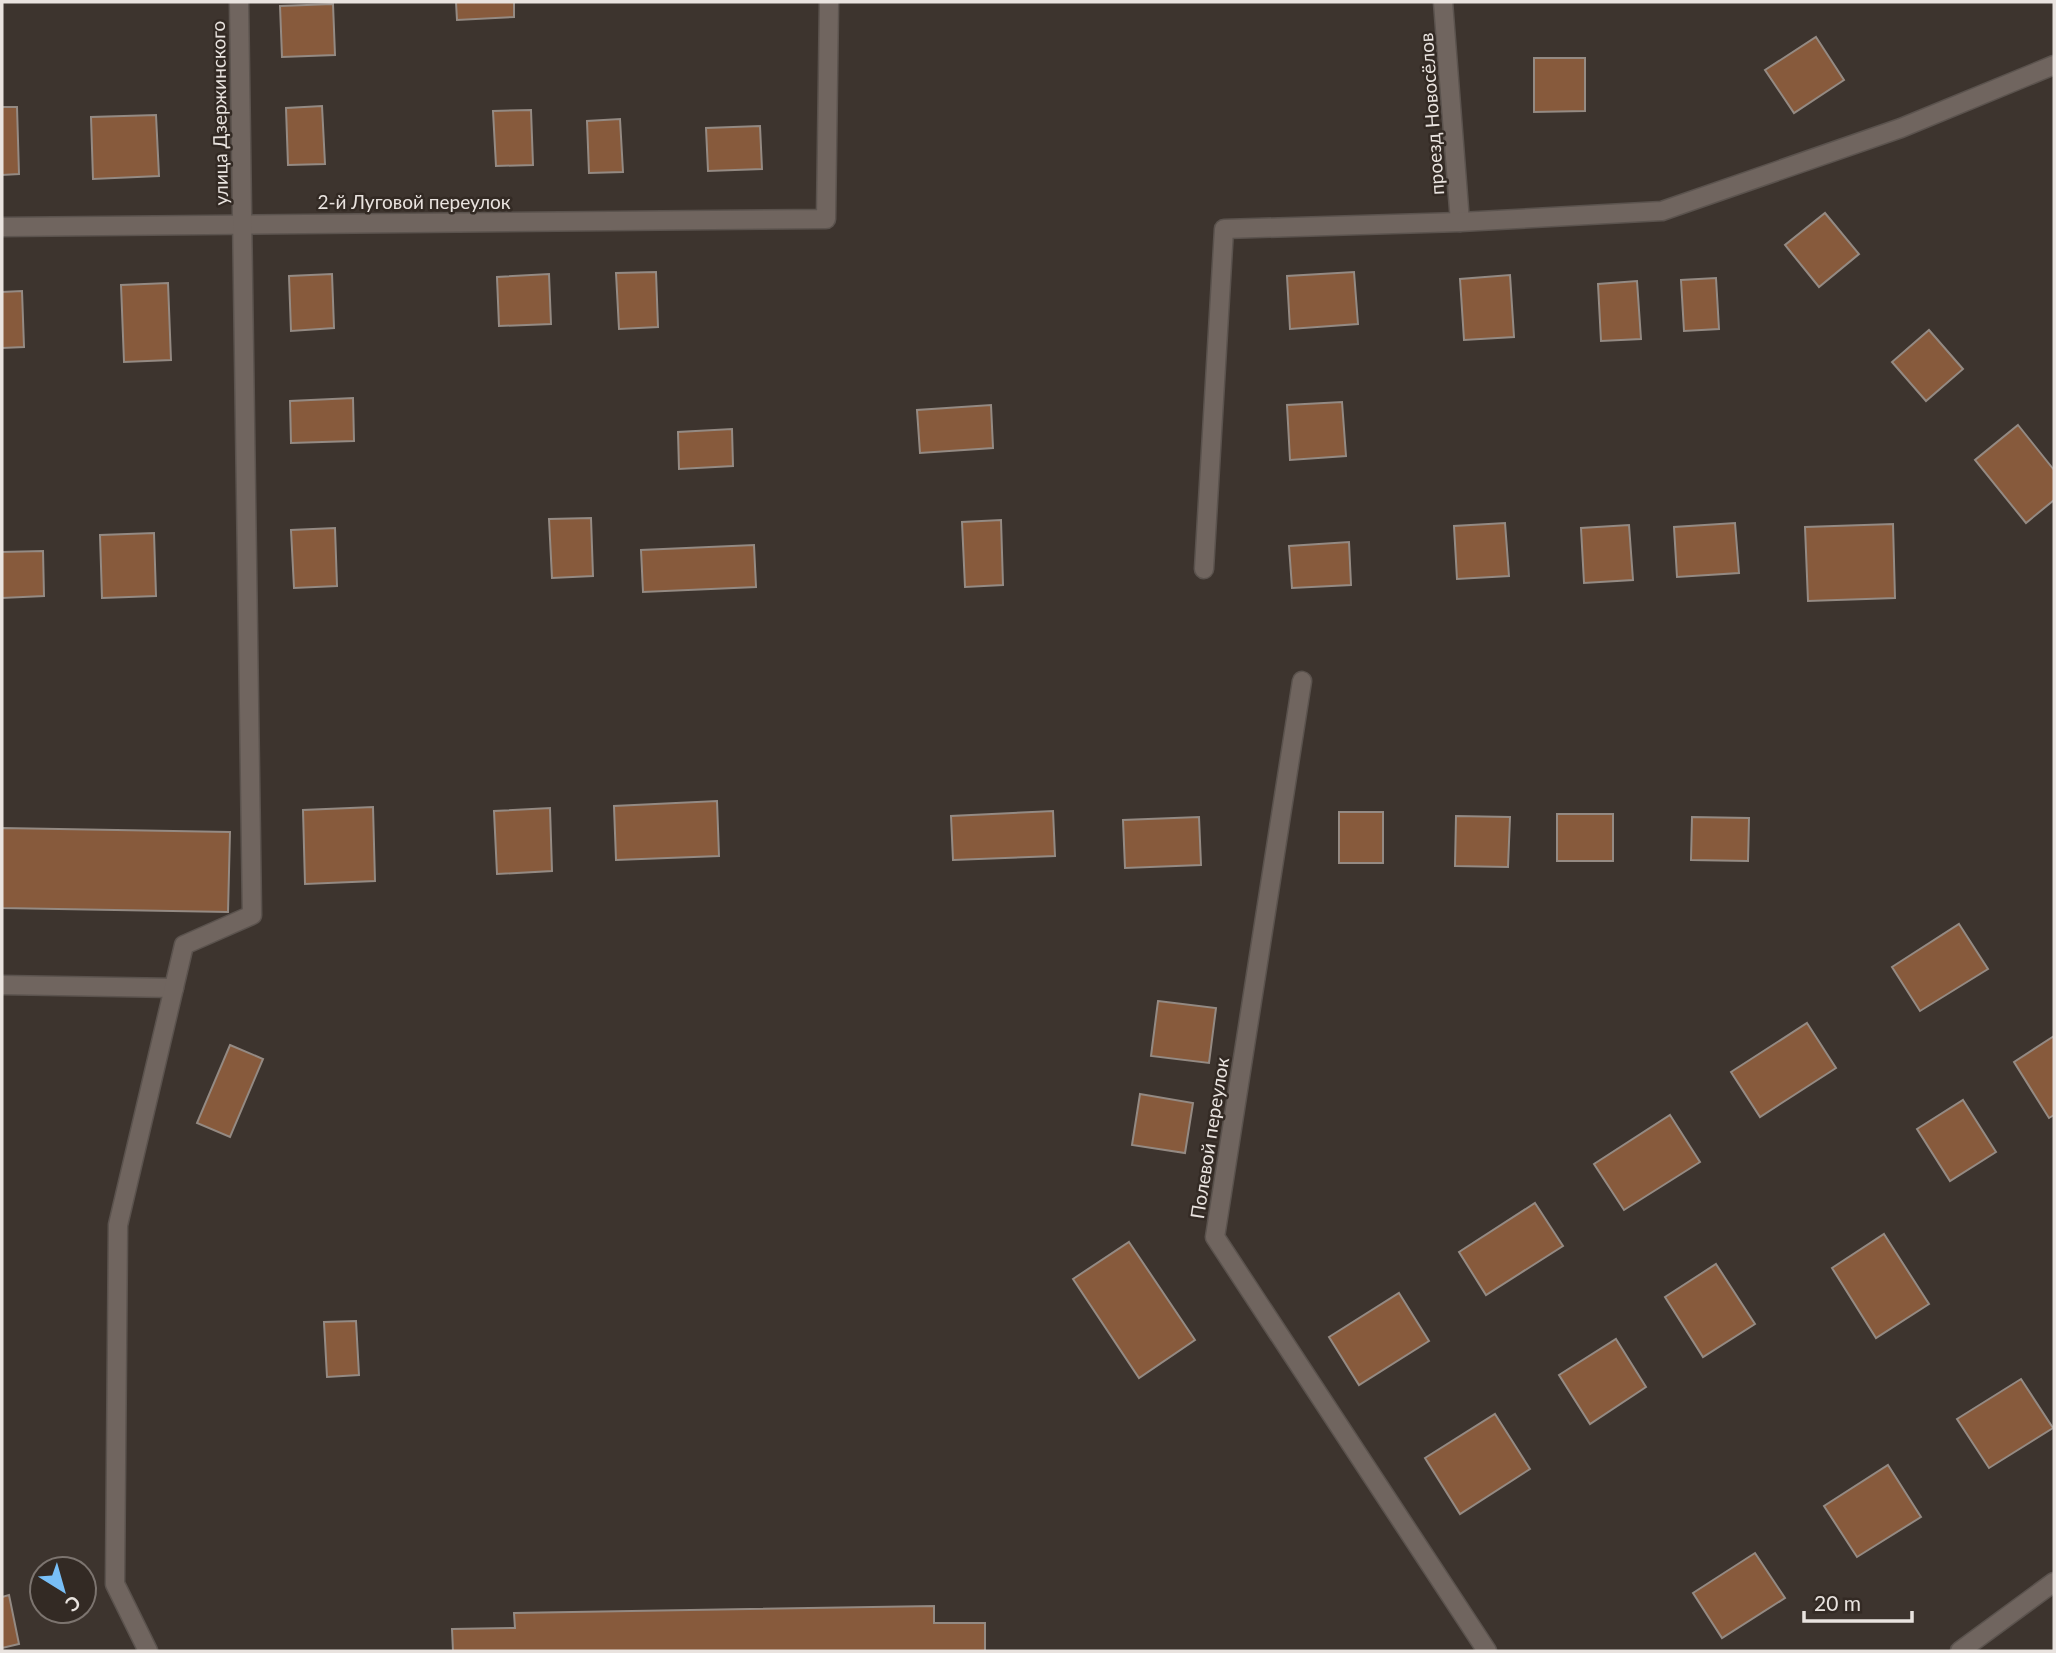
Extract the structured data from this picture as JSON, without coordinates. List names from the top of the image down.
{
  "streets": {
    "street": [
      "улица Дзержинского",
      "проезд Новосёлов",
      "2-й Луговой переулок",
      "Полевой переулок"
    ]
  },
  "crossings": [
    ["улица Дзержинского", "2-й Луговой переулок"]
  ],
  "scale_bar": "20 m",
  "north": "bottom right"
}
